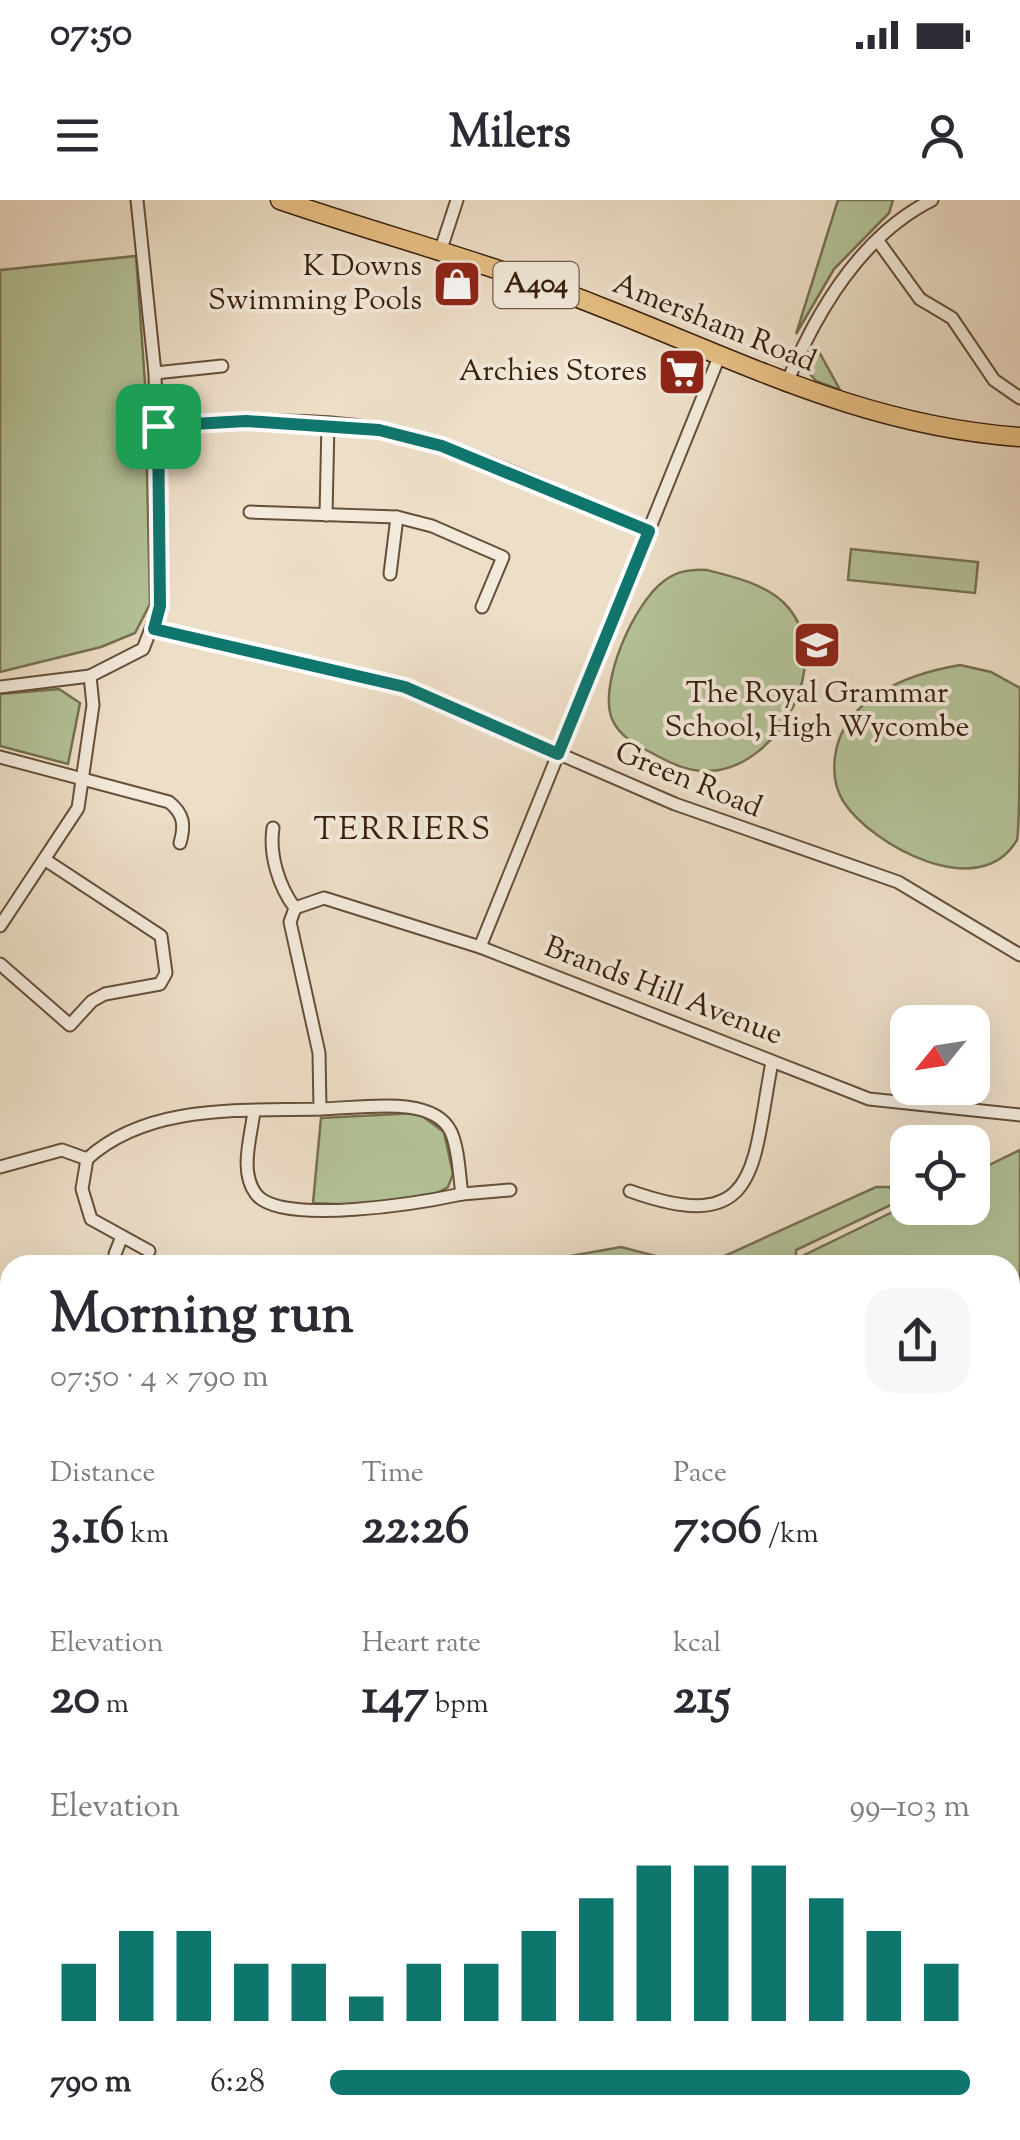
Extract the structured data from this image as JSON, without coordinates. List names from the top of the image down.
{
  "streets": {
    "main road": ["A404", "Amersham Road"],
    "street": ["Green Road", "Brands Hill Avenue"]
  },
  "districts": ["TERRIERS"],
  "places": {
    "shop": ["K Downs Swimming Pools"],
    "supermarket": ["Archies Stores"],
    "school or university": ["The Royal Grammar School, High Wycombe"]
  },
  "north": "bottom left",
  "page": {
    "status": "07:50",
    "header": "Milers",
    "heading": ["Morning run", "07:50 · 4 × 790 m"],
    "stats": [
      ["Distance", "3.16 km"],
      ["Time", "22:26"],
      ["Pace", "7:06 /km"],
      ["Elevation", "20 m"],
      ["Heart rate", "147 bpm"],
      ["kcal", "215"]
    ],
    "chart": ["Elevation", "99–103 m"],
    "list": [
      {
        "name": "790 m",
        "note": "6:28"
      }
    ]
  }
}
